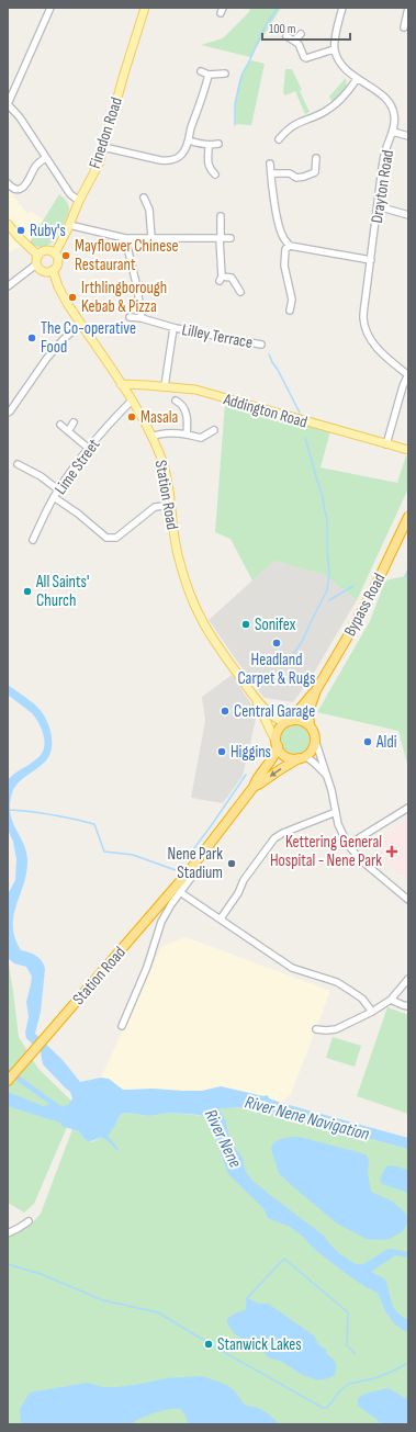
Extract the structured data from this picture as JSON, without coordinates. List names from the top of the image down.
{
  "streets": {
    "highway": ["Station Road", "Bypass Road"],
    "main road": ["Finedon Road", "Addington Road"],
    "street": ["Drayton Road", "Lilley Terrace", "Lime Street"]
  },
  "crossings": [
    ["Finedon Road", "Station Road"],
    ["Addington Road", "Station Road"],
    ["Lime Street", "Station Road"],
    ["Station Road", "Bypass Road"]
  ],
  "water": ["River Nene Navigation", "River Nene"],
  "places": {
    "other": [
      "Ruby's",
      "Mayflower Chinese Restaurant",
      "Irthlingborough Kebab & Pizza",
      "The Co-operative Food",
      "Masala",
      "All Saints' Church",
      "Sonifex",
      "Headland Carpet & Rugs",
      "Central Garage",
      "Aldi",
      "Higgins",
      "Nene Park Stadium",
      "Stanwick Lakes"
    ],
    "health": ["Kettering General Hospital - Nene Park"]
  },
  "scale_bar": "100 m"
}
